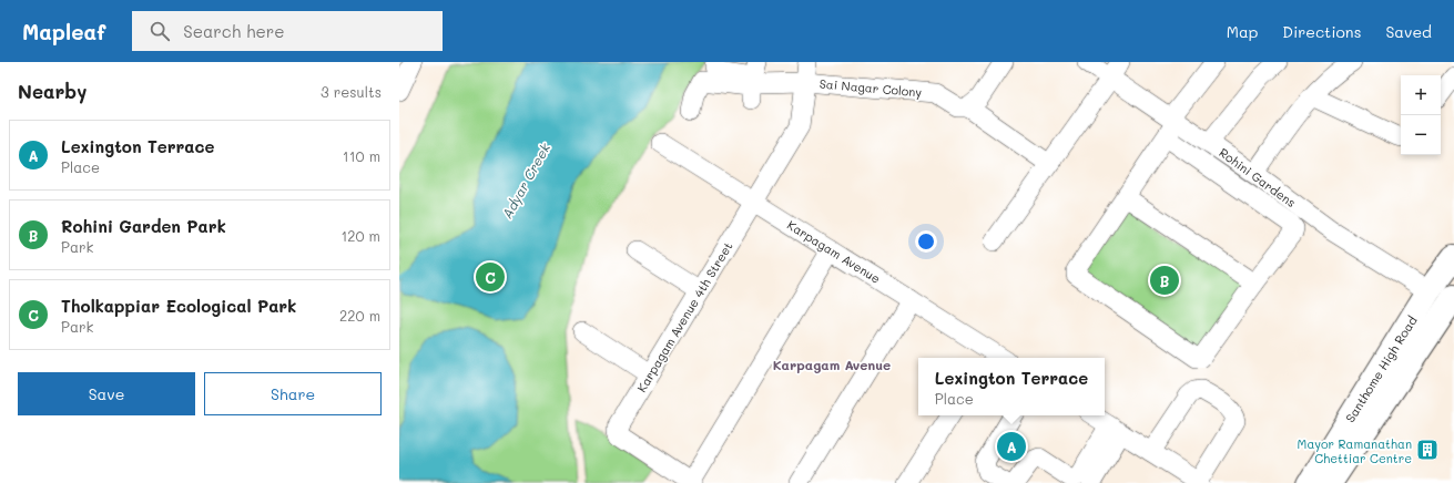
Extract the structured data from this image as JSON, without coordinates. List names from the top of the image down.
{
  "streets": {
    "main road": ["Santhome High Road"],
    "street": [
      "Sai Nagar Colony",
      "Rohini Gardens",
      "Karpagam Avenue",
      "Karpagam Avenue 4th Street"
    ]
  },
  "crossings": [
    ["Sai Nagar Colony", "Karpagam Avenue"],
    ["Sai Nagar Colony", "Karpagam Avenue 4th Street"],
    ["Rohini Gardens", "Santhome High Road"],
    ["Karpagam Avenue", "Karpagam Avenue 4th Street"]
  ],
  "districts": ["Karpagam Avenue"],
  "water": ["Adyar Creek"],
  "places": {
    "building": ["Mayor Ramanathan Chettiar Centre"]
  },
  "page": {
    "header": "Mapleaf",
    "search": "Search here",
    "nav": ["Map", "Directions", "Saved"],
    "heading": ["Nearby", "3 results"],
    "map_buttons": ["+", "−"],
    "list": [
      {
        "mark": "A",
        "name": "Lexington Terrace",
        "note": "Place",
        "value": "110 m"
      },
      {
        "mark": "B",
        "name": "Rohini Garden Park",
        "note": "Park",
        "value": "120 m"
      },
      {
        "mark": "C",
        "name": "Tholkappiar Ecological Park",
        "note": "Park",
        "value": "220 m"
      }
    ],
    "pins": ["C", "B", "A"],
    "popup": ["Lexington Terrace", "Place"],
    "buttons": ["Save", "Share"]
  }
}
